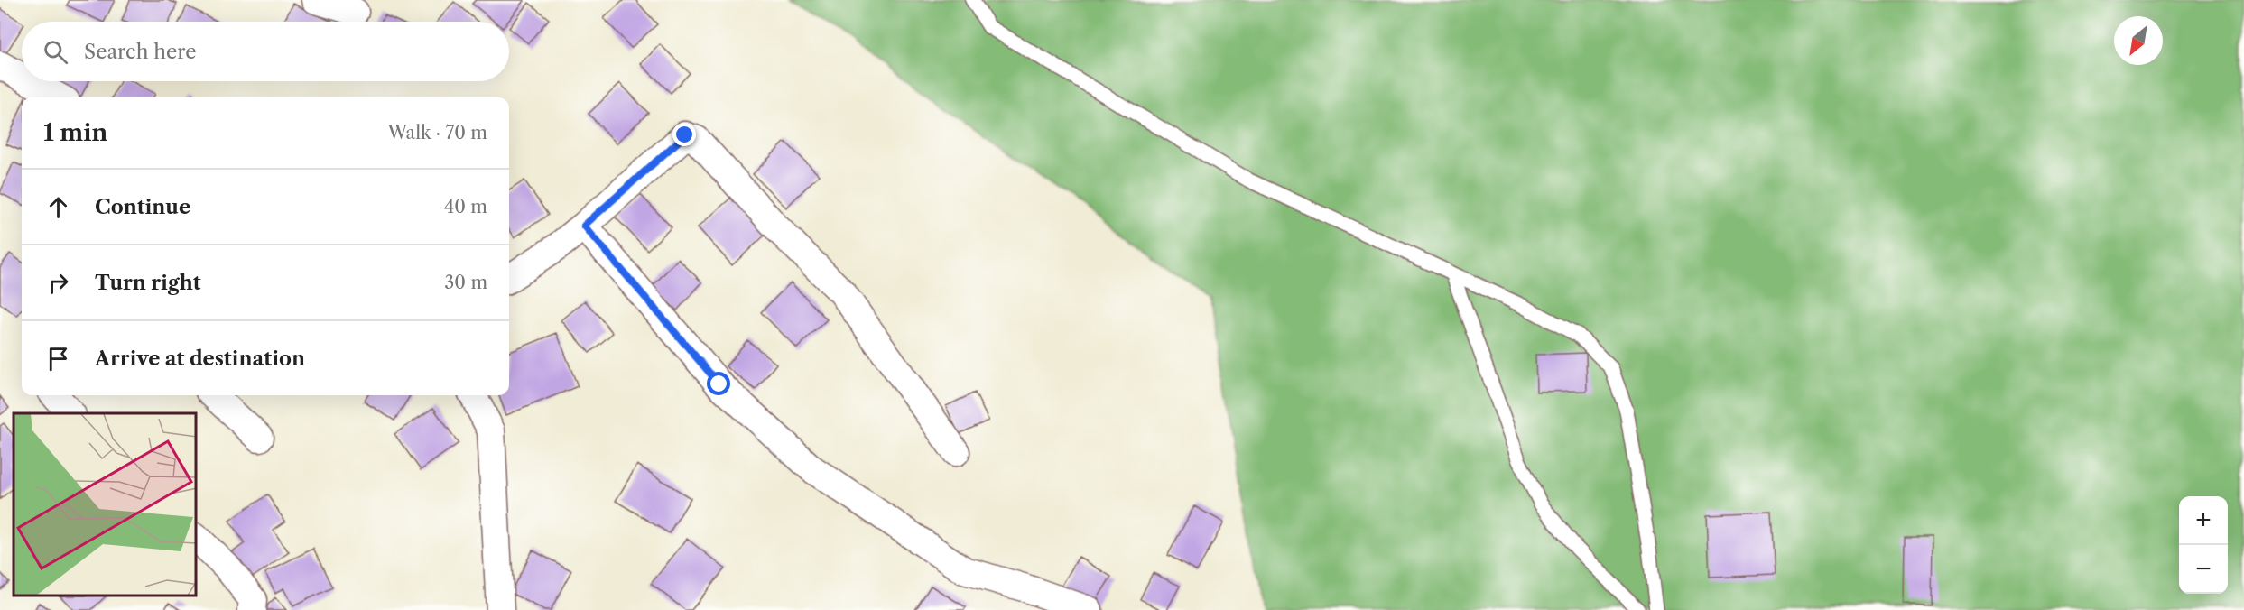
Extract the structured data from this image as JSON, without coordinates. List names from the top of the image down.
{
  "north": "bottom left",
  "page": {
    "search": "Search here",
    "heading": ["1 min", "Walk · 70 m"],
    "list": [
      ["Continue", "40 m"],
      ["Turn right", "30 m"],
      "Arrive at destination"
    ],
    "map_buttons": ["+", "−"]
  }
}
